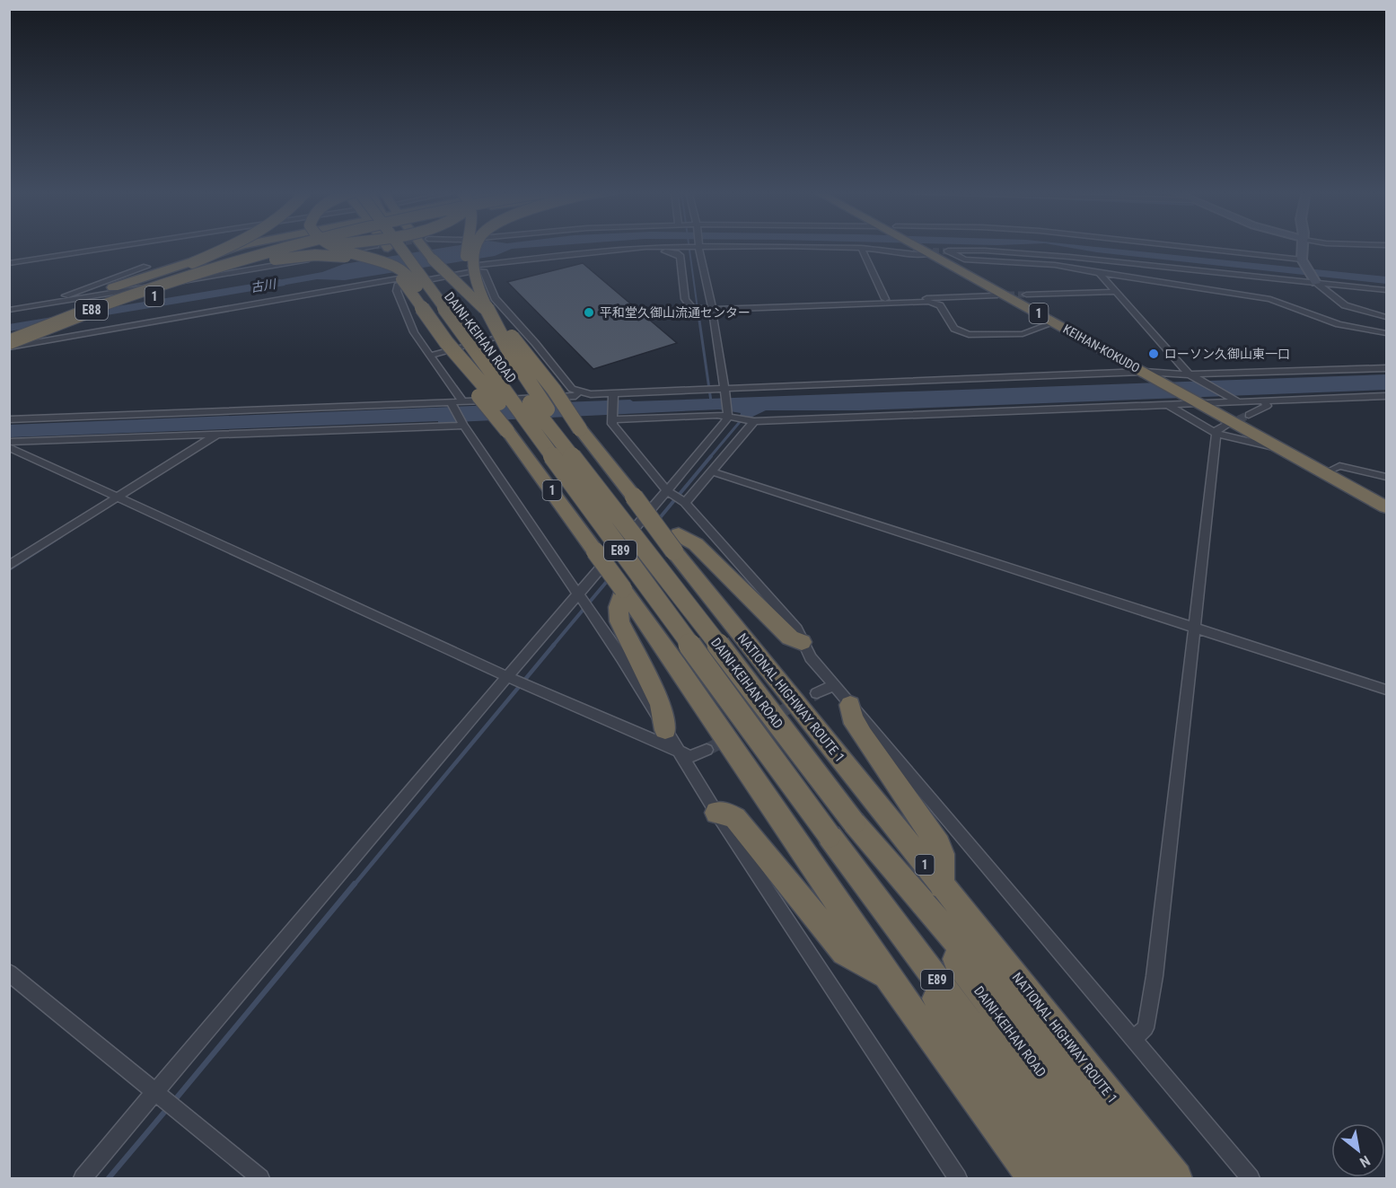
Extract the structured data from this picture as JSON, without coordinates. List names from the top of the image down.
{
  "streets": {
    "highway": [
      "1",
      "E88",
      "DAINI-KEIHAN ROAD",
      "KEIHAN-KOKUDO",
      "E89",
      "NATIONAL HIGHWAY ROUTE 1"
    ]
  },
  "water": ["古川"],
  "places": ["平和堂久御山流通センター", "ローソン久御山東一口"],
  "north": "bottom right"
}
